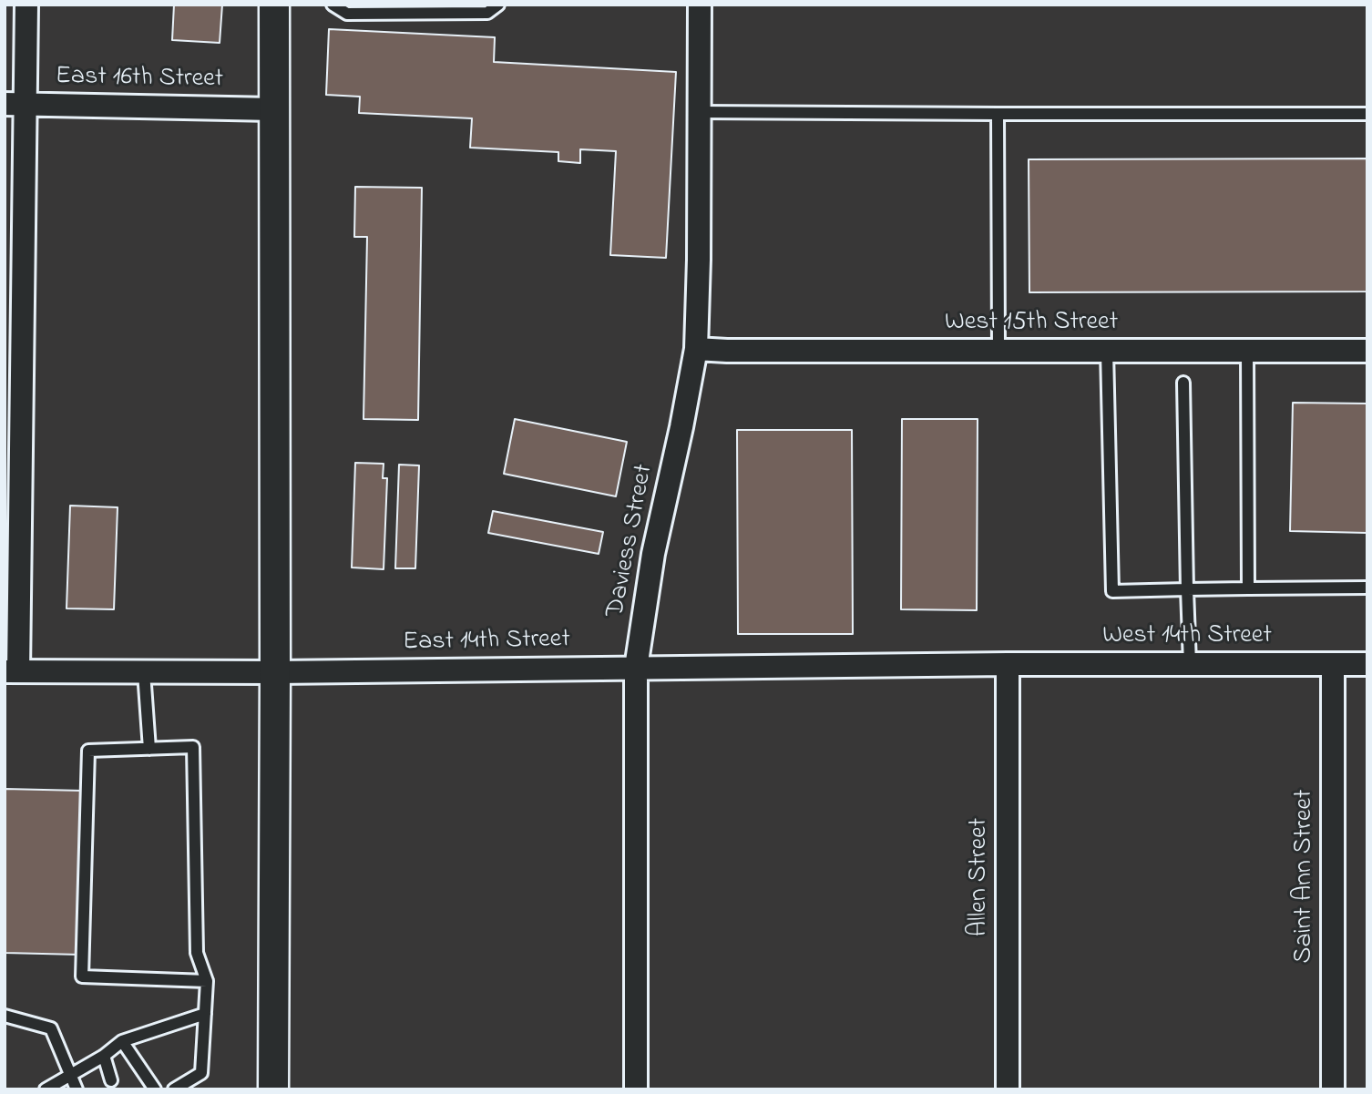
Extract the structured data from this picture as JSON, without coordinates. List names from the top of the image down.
{
  "streets": {
    "street": [
      "East 16th Street",
      "West 15th Street",
      "Daviess Street",
      "West 14th Street",
      "East 14th Street",
      "Saint Ann Street",
      "Allen Street"
    ]
  },
  "crossings": [
    ["West 15th Street", "Daviess Street"],
    ["Daviess Street", "East 14th Street"],
    ["West 14th Street", "East 14th Street"],
    ["West 14th Street", "Saint Ann Street"],
    ["West 14th Street", "Allen Street"],
    ["East 14th Street", "Allen Street"]
  ]
}
